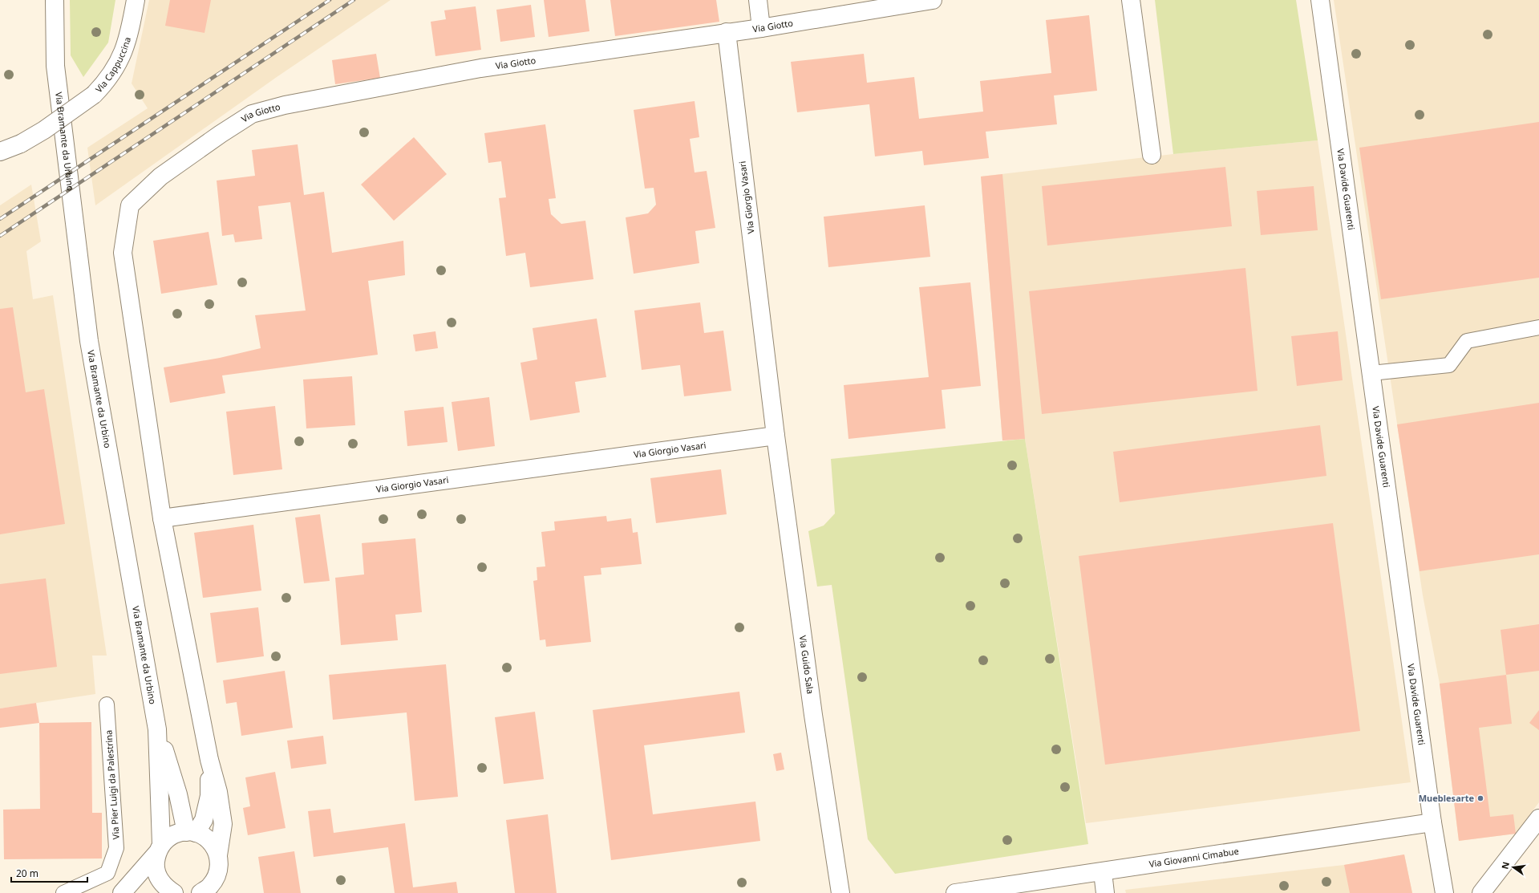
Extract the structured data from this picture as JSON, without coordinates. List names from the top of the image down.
{
  "streets": {
    "street": [
      "Via Giotto",
      "Via Cappuccina",
      "Via Bramante da Urbino",
      "Via Davide Guarenti",
      "Via Giorgio Vasari",
      "Via Guido Sala",
      "Via Giovanni Cimabue"
    ],
    "lane": ["Via Pier Luigi da Palestrina"]
  },
  "crossings": [
    ["Via Giotto", "Via Giorgio Vasari"],
    ["Via Davide Guarenti", "Via Giovanni Cimabue"],
    ["Via Giorgio Vasari", "Via Guido Sala"]
  ],
  "places": ["Mueblesarte"],
  "scale_bar": "20 m",
  "north": "left"
}
